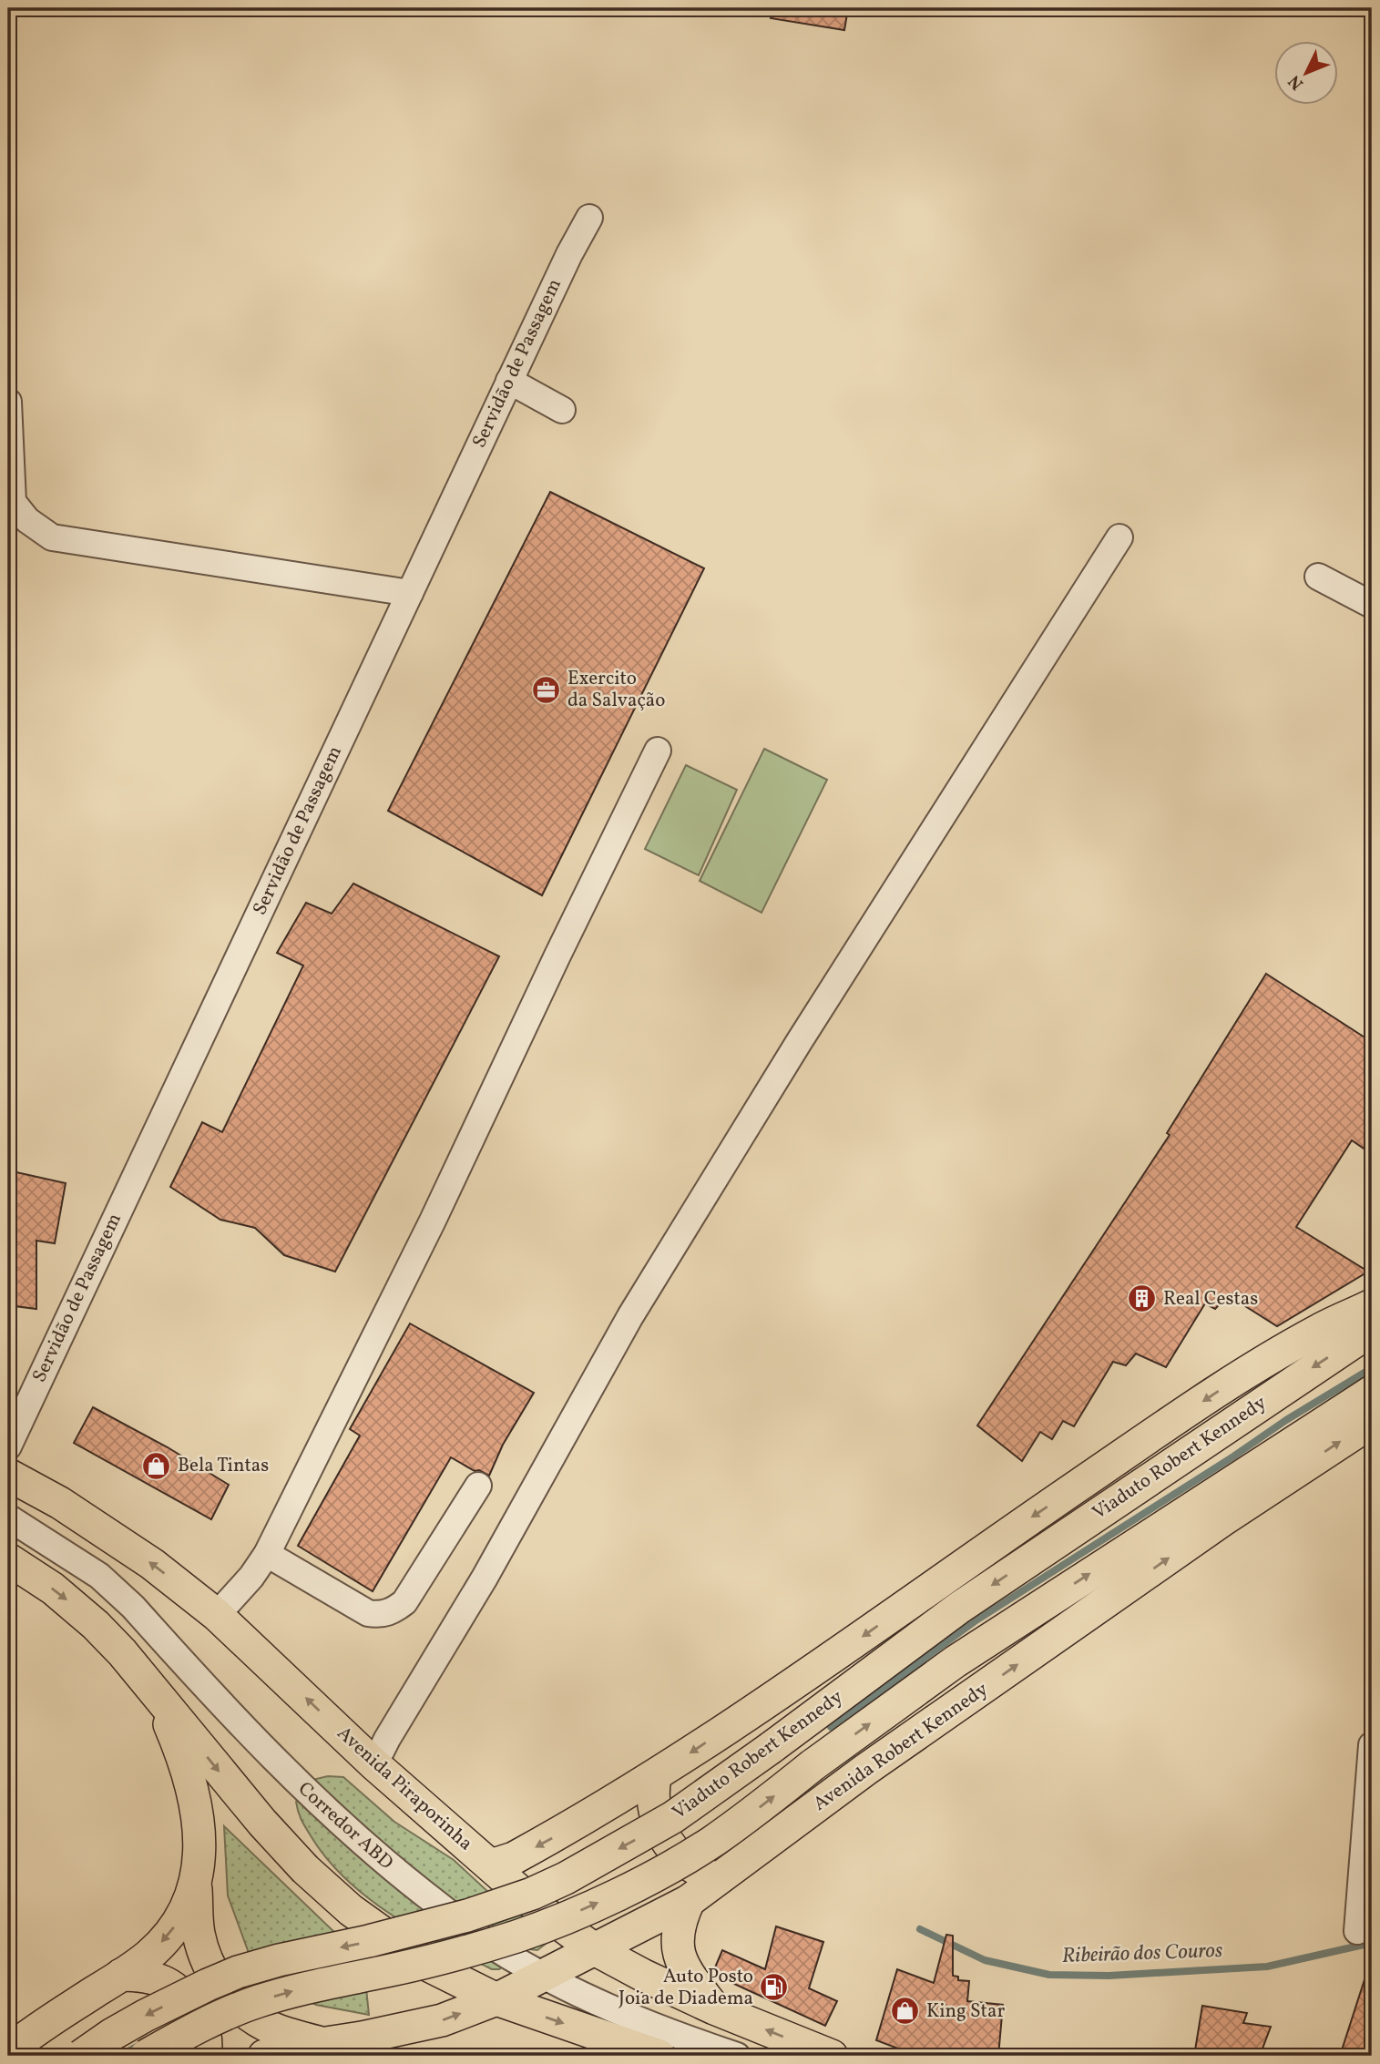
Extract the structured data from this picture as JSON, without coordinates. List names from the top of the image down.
{
  "streets": {
    "main road": ["Viaduto Robert Kennedy", "Avenida Robert Kennedy", "Avenida Piraporinha"],
    "street": ["Servidão de Passagem", "Corredor ABD"]
  },
  "crossings": [
    ["Avenida Robert Kennedy", "Avenida Piraporinha"],
    ["Avenida Robert Kennedy", "Corredor ABD"]
  ],
  "water": ["Ribeirão dos Couros"],
  "places": {
    "office": ["Exercito da Salvação"],
    "building": ["Real Cestas"],
    "shop": ["Bela Tintas", "King Star"],
    "fuel station": ["Auto Posto Joia de Diadema"]
  },
  "north": "bottom left"
}
